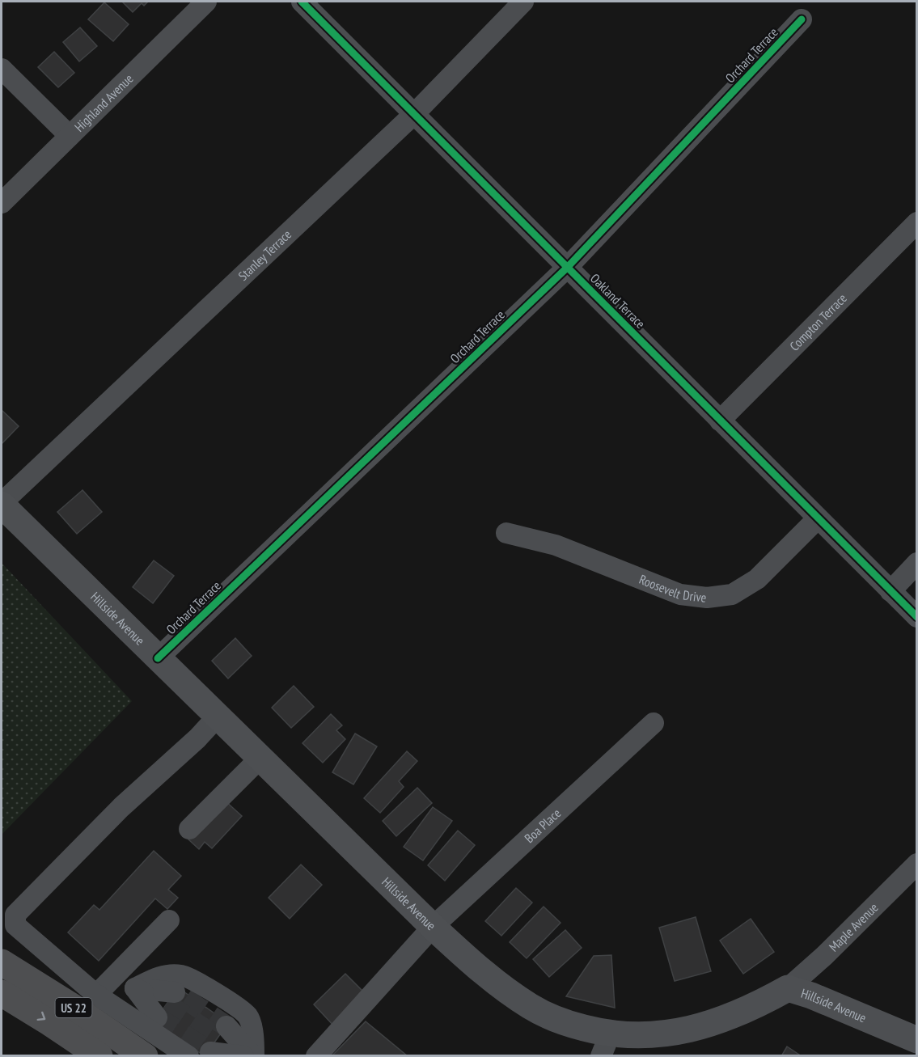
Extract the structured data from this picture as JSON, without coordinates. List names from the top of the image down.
{
  "streets": {
    "highway": ["US 22"],
    "main road": ["Hillside Avenue"],
    "street": [
      "Orchard Terrace",
      "Highland Avenue",
      "Stanley Terrace",
      "Oakland Terrace",
      "Compton Terrace",
      "Roosevelt Drive",
      "Boa Place",
      "Maple Avenue"
    ]
  },
  "crossings": [
    ["Orchard Terrace", "Oakland Terrace"],
    ["Orchard Terrace", "Hillside Avenue"],
    ["Stanley Terrace", "Oakland Terrace"],
    ["Stanley Terrace", "Hillside Avenue"],
    ["Oakland Terrace", "Compton Terrace"],
    ["Oakland Terrace", "Roosevelt Drive"],
    ["Hillside Avenue", "Boa Place"],
    ["Hillside Avenue", "Maple Avenue"]
  ]
}
